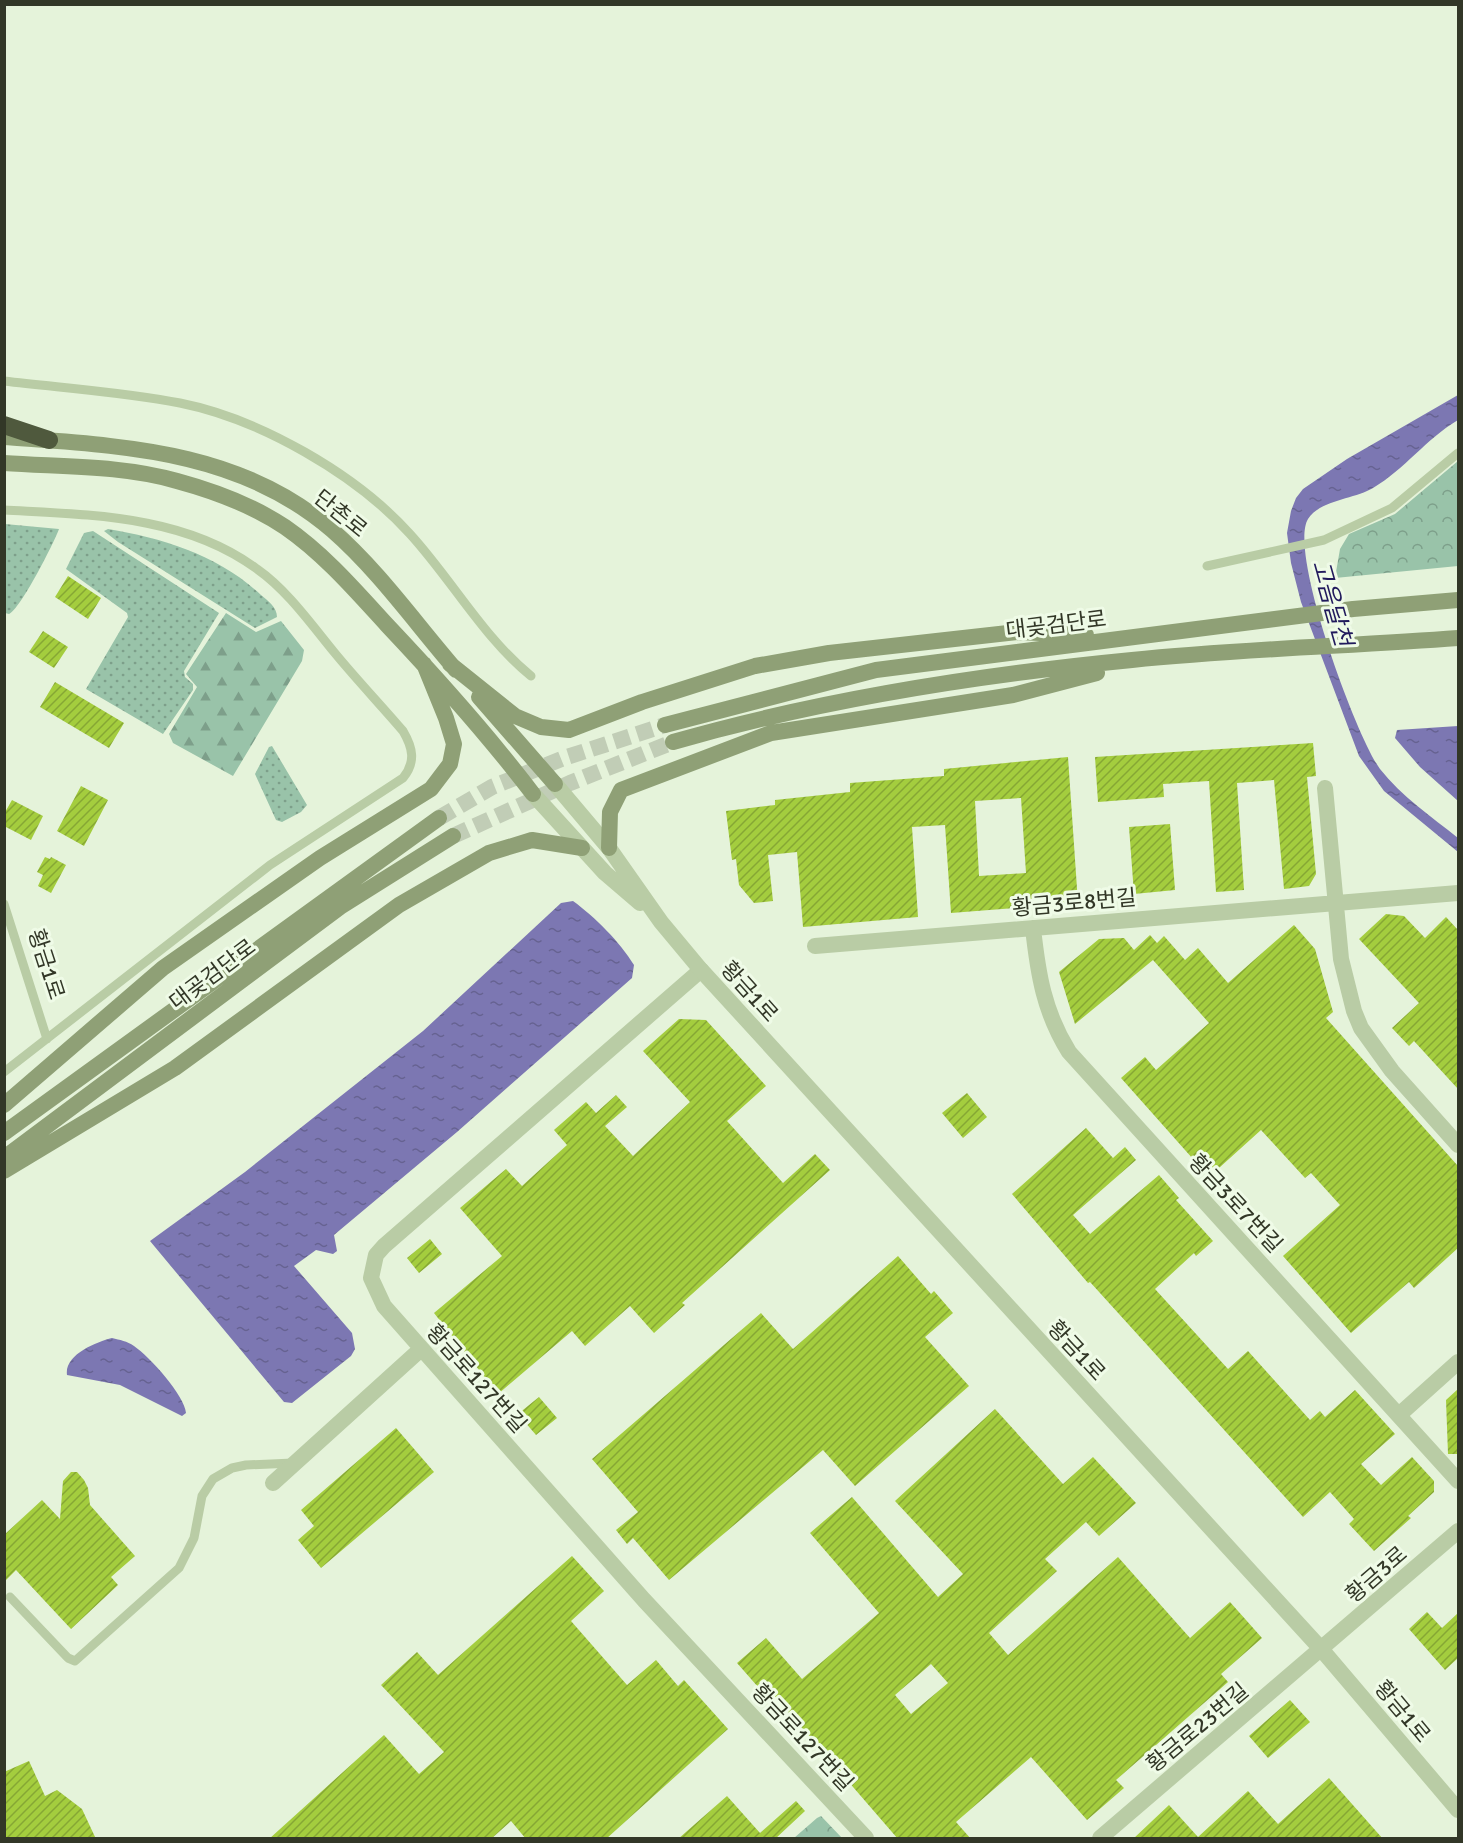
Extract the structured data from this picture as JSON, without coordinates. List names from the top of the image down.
{
  "streets": {
    "main road": ["단촌로", "대곶검단로"],
    "street": [
      "황금3로8번길",
      "황금1로",
      "황금3로7번길",
      "황금로127번길",
      "황금3로",
      "황금로23번길"
    ]
  },
  "crossings": [
    ["단촌로", "황금1로"],
    ["황금3로8번길", "황금3로7번길"],
    ["황금1로", "황금로127번길"],
    ["황금1로", "황금3로"],
    ["황금1로", "황금로23번길"],
    ["황금3로", "황금로23번길"]
  ],
  "water": ["고음달천"]
}
